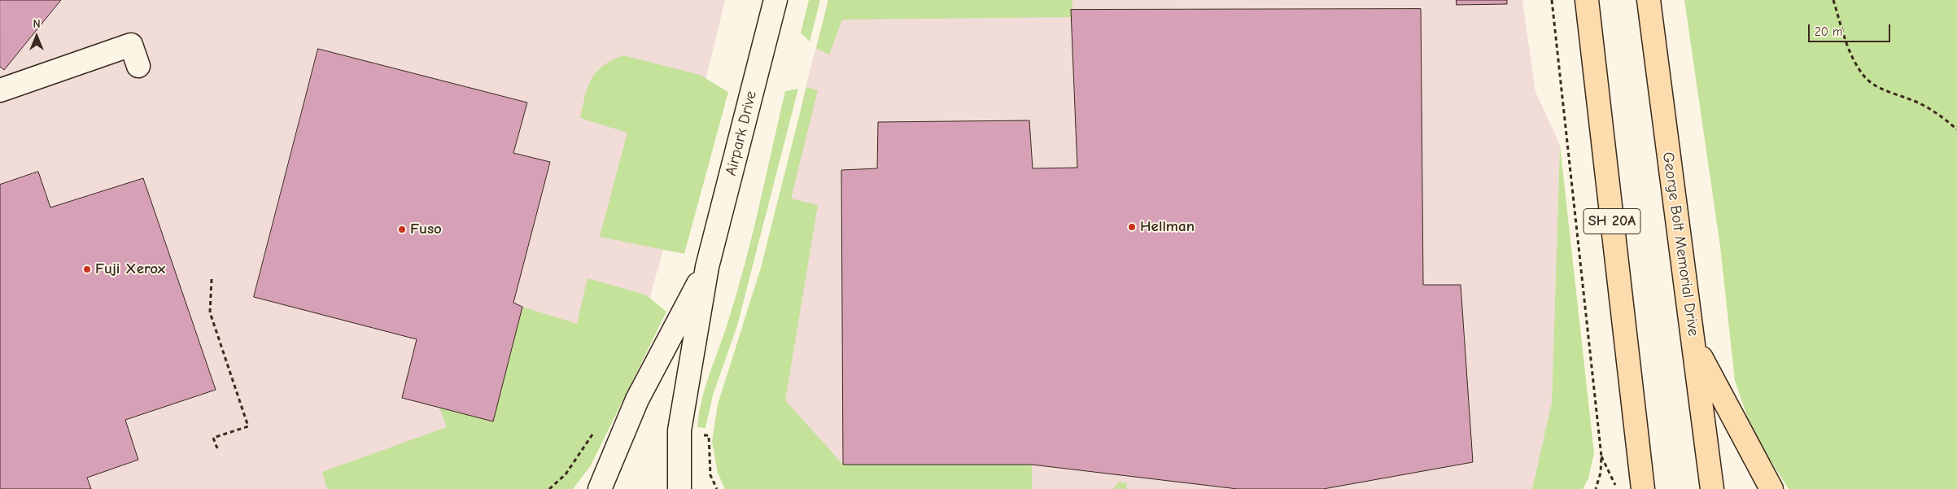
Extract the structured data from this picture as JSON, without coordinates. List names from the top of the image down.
{
  "streets": {
    "highway": ["SH 20A", "George Bolt Memorial Drive"],
    "street": ["Airpark Drive"]
  },
  "places": ["Hellman", "Fuso", "Fuji Xerox"],
  "scale_bar": "20 m",
  "north": "top"
}
